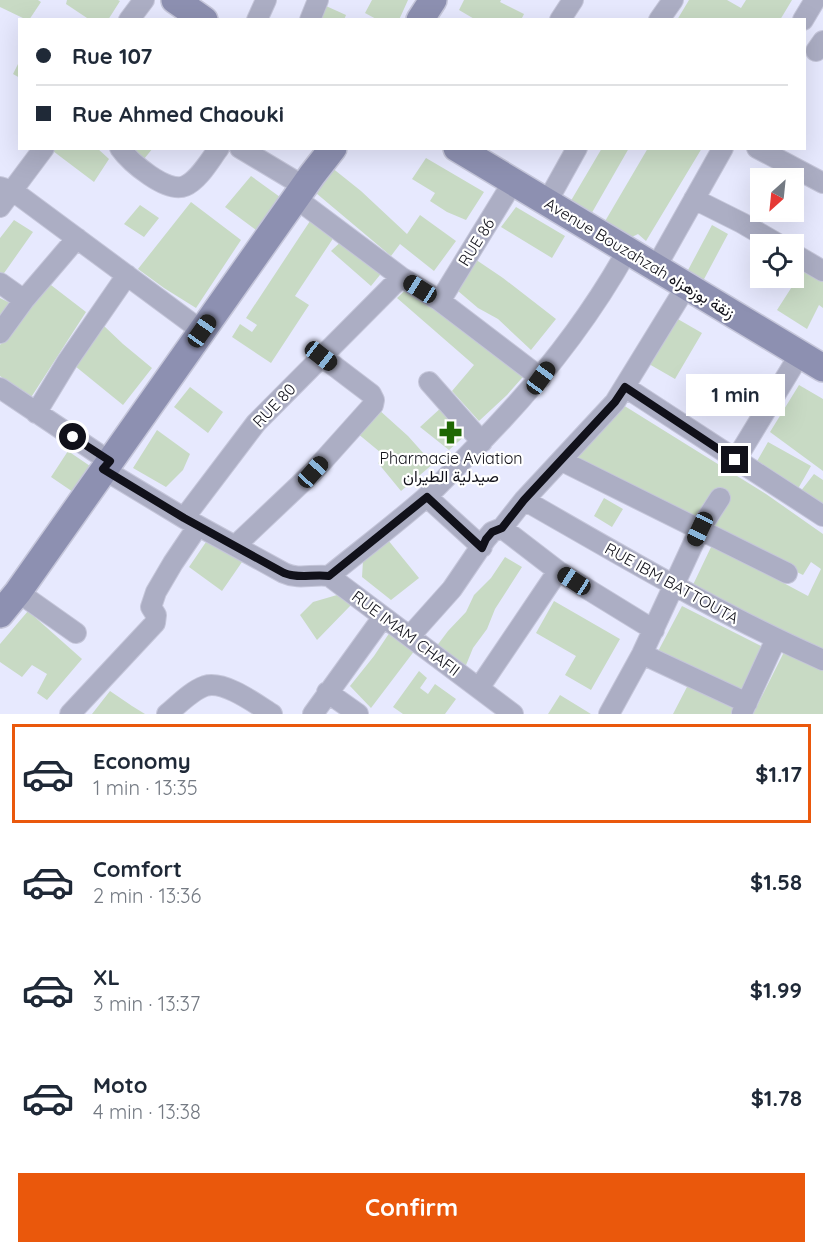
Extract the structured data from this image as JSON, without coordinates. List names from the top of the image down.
{
  "streets": {
    "street": [
      "RUE 86",
      "Avenue Bouzahzah زنقة بوزهزاه",
      "RUE 80",
      "RUE IBM BATTOUTA",
      "RUE IMAM CHAFII"
    ]
  },
  "crossings": [
    ["RUE 86", "Avenue Bouzahzah زنقة بوزهزاه"]
  ],
  "places": {
    "pharmacy": ["Pharmacie Aviation صيدلية الطيران"]
  },
  "north": "bottom left",
  "page": {
    "banner": ["Rue 107", "Rue Ahmed Chaouki"],
    "bubble": "1 min",
    "list": [
      {
        "name": "Economy",
        "note": "1 min · 13:35",
        "value": "$1.17"
      },
      {
        "name": "Comfort",
        "note": "2 min · 13:36",
        "value": "$1.58"
      },
      {
        "name": "XL",
        "note": "3 min · 13:37",
        "value": "$1.99"
      },
      {
        "name": "Moto",
        "note": "4 min · 13:38",
        "value": "$1.78"
      }
    ],
    "buttons": "Confirm"
  }
}
